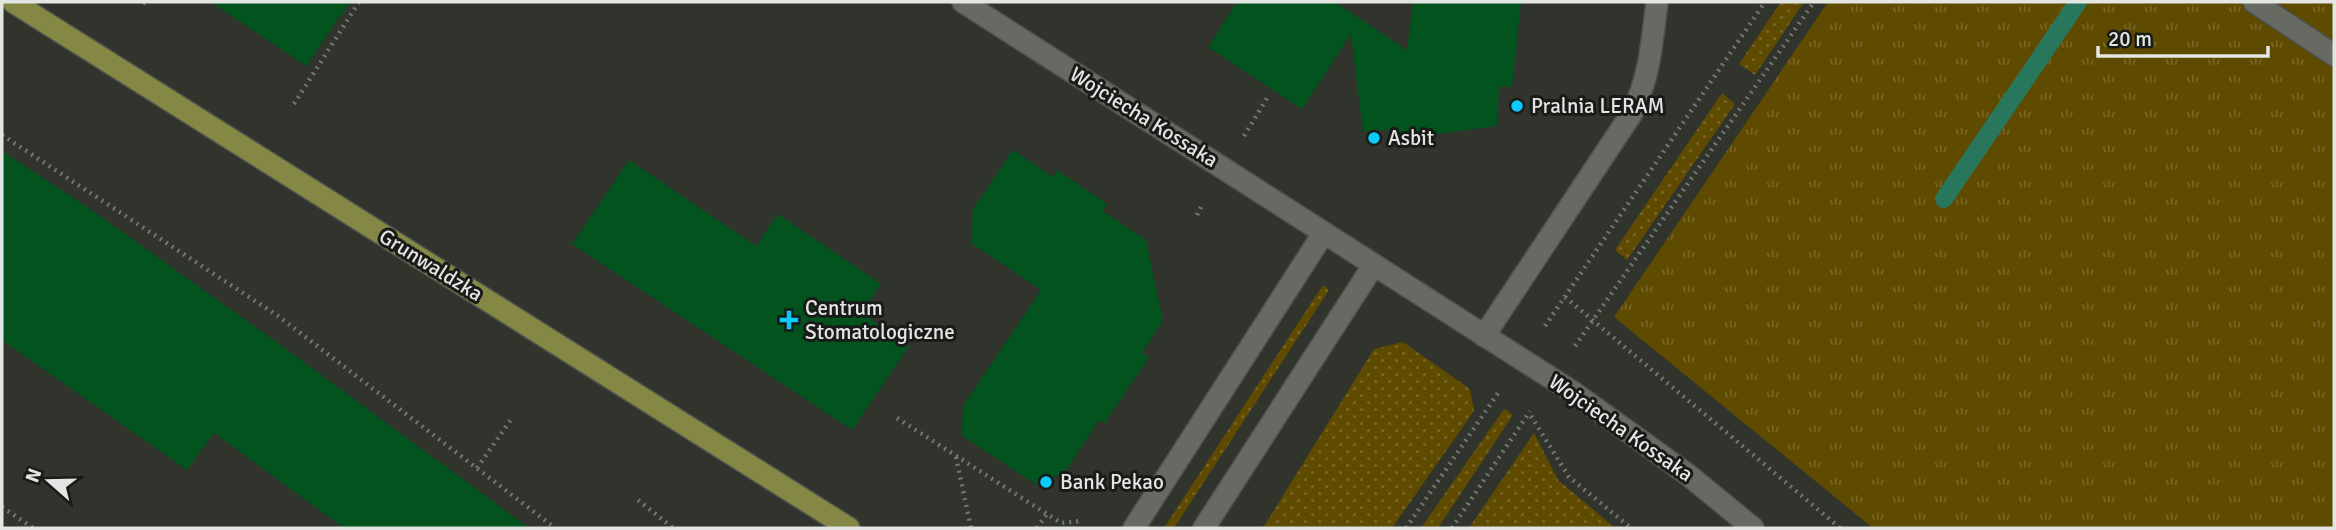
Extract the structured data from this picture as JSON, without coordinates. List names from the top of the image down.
{
  "streets": {
    "main road": ["Grunwaldzka"],
    "street": ["Wojciecha Kossaka"]
  },
  "places": {
    "other": ["Pralnia LERAM", "Asbit", "Bank Pekao"],
    "health": ["Centrum Stomatologiczne"]
  },
  "scale_bar": "20 m",
  "north": "left"
}
